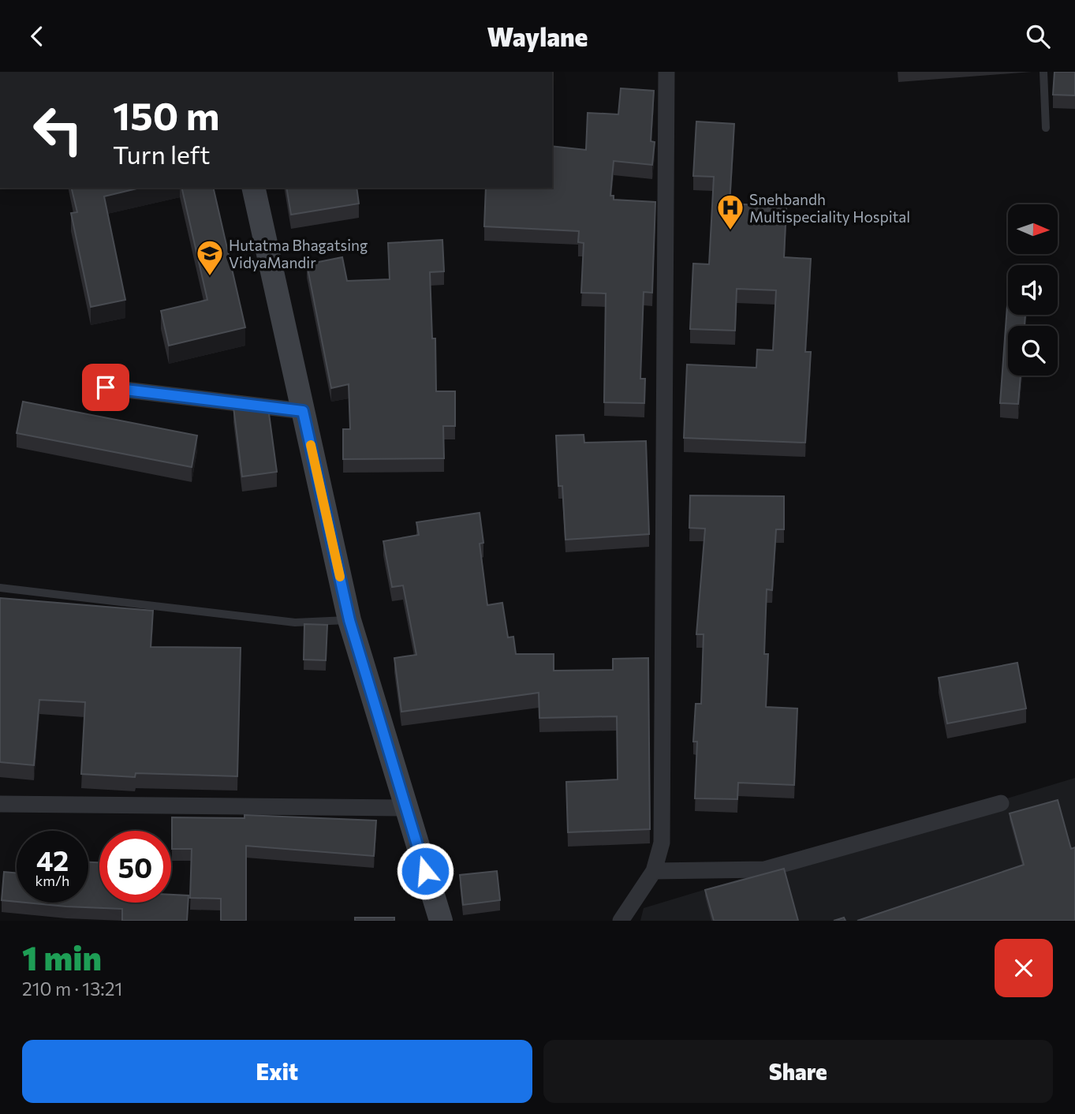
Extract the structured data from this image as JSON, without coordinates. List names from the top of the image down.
{
  "places": {
    "hospital": ["Snehbandh Multispeciality Hospital"],
    "school or university": ["Hutatma Bhagatsing VidyaMandir"]
  },
  "north": "right",
  "page": {
    "header": "Waylane",
    "turn": ["150 m", "Turn left"],
    "speed": "42 km/h",
    "limit": "50",
    "heading": ["1 min", "210 m · 13:21"],
    "buttons": ["Exit", "Share"]
  }
}
